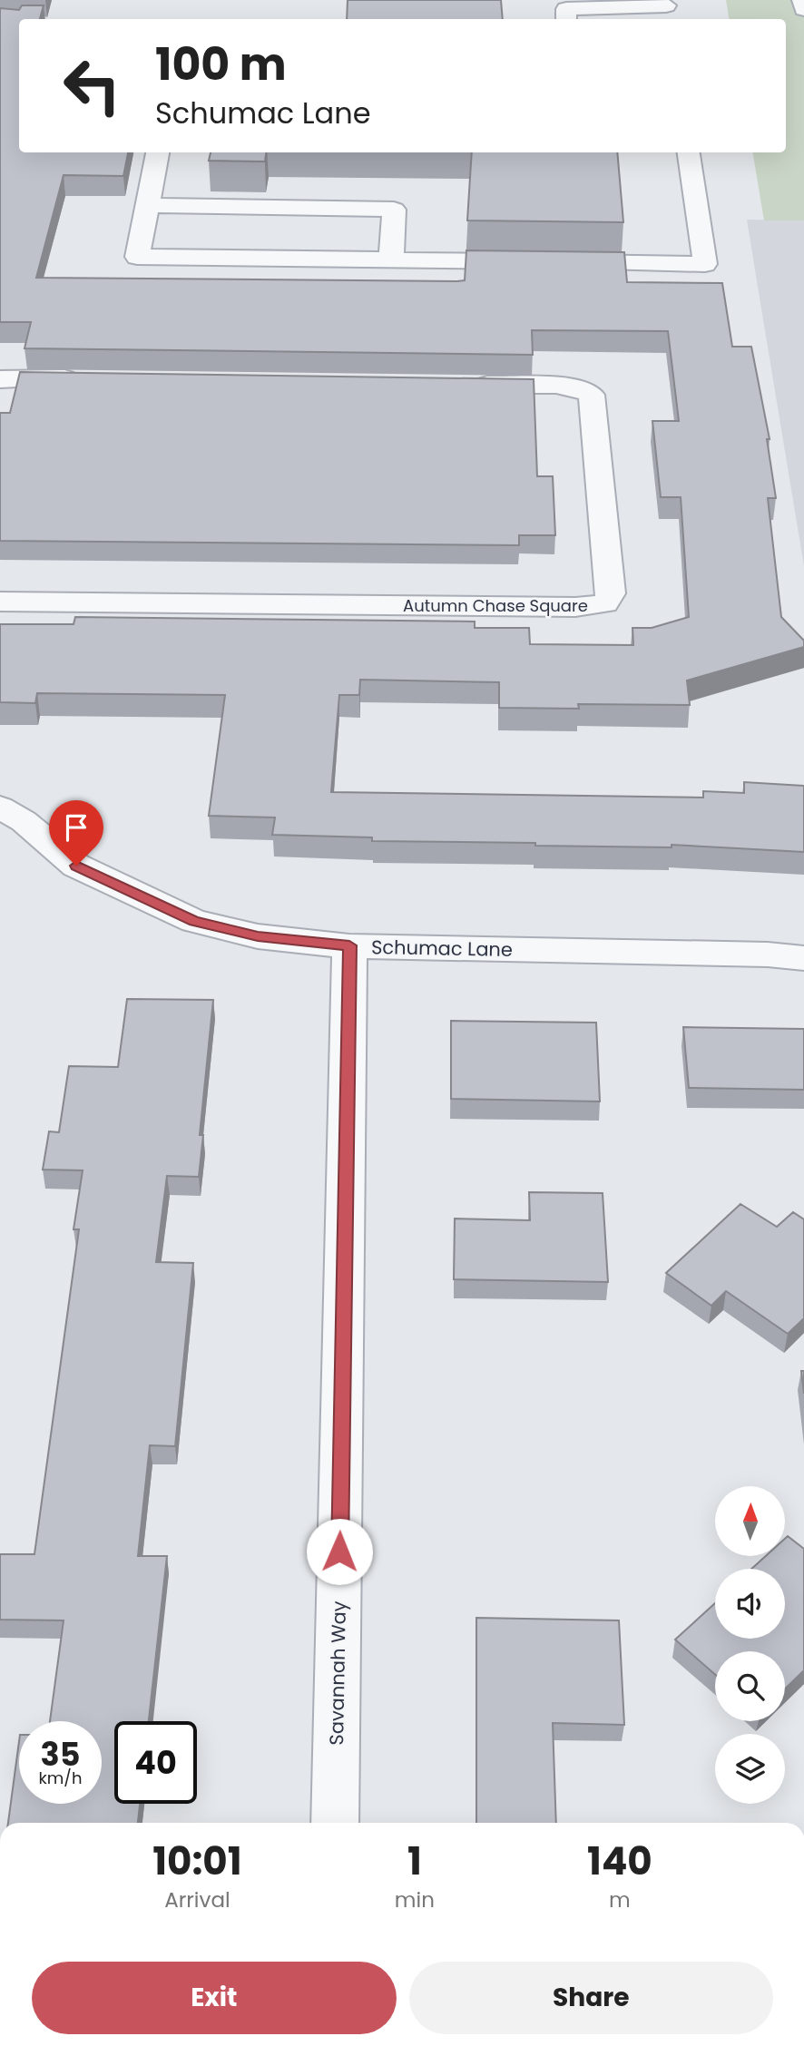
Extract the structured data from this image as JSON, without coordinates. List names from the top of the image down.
{
  "streets": {
    "street": ["Autumn Chase Square", "Schumac Lane", "Savannah Way"]
  },
  "crossings": [
    ["Schumac Lane", "Savannah Way"]
  ],
  "north": "top",
  "page": {
    "turn": ["100 m", "Schumac Lane"],
    "speed": "35 km/h",
    "limit": "40",
    "eta": [
      "10:01",
      "Arrival",
      "1",
      "min",
      "140",
      "m"
    ],
    "buttons": ["Exit", "Share"]
  }
}
